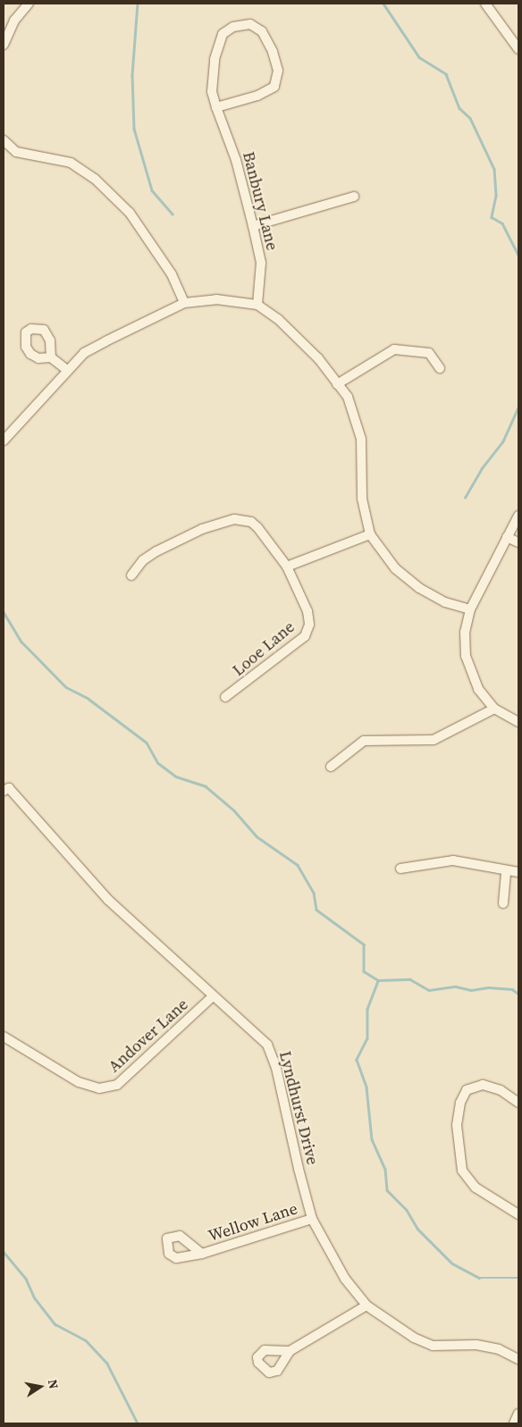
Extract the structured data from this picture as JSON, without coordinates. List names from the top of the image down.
{
  "streets": {
    "street": [
      "Banbury Lane",
      "Looe Lane",
      "Andover Lane",
      "Lyndhurst Drive",
      "Wellow Lane"
    ]
  },
  "crossings": [
    ["Andover Lane", "Lyndhurst Drive"],
    ["Lyndhurst Drive", "Wellow Lane"]
  ],
  "north": "right"
}
